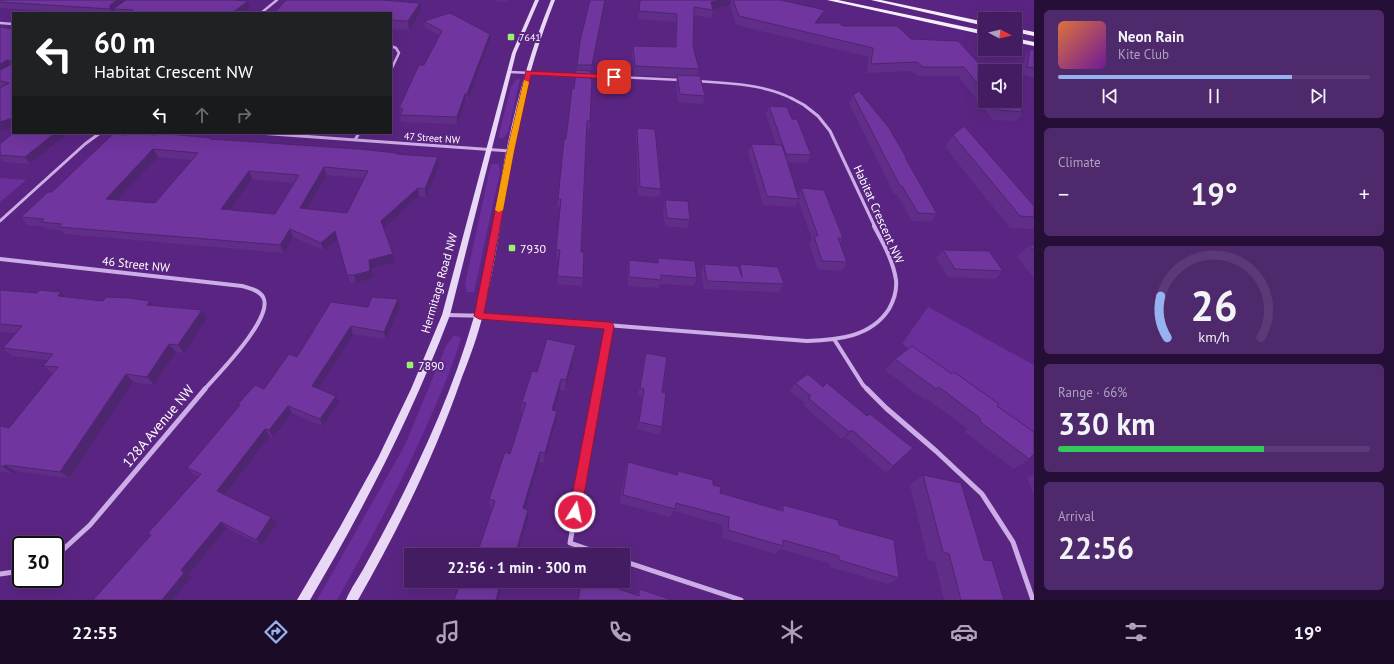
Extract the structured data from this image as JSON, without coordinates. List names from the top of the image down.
{
  "streets": {
    "street": [
      "47 Street NW",
      "Habitat Crescent NW",
      "46 Street NW",
      "Hermitage Road NW",
      "128A Avenue NW"
    ]
  },
  "crossings": [
    ["47 Street NW", "Hermitage Road NW"],
    ["Habitat Crescent NW", "Hermitage Road NW"],
    ["46 Street NW", "128A Avenue NW"]
  ],
  "places": {
    "transit": ["7641", "7930", "7890"]
  },
  "north": "right",
  "page": {
    "turn": ["60 m", "Habitat Crescent NW"],
    "song": ["Neon Rain", "Kite Club"],
    "tile": [
      "Climate",
      ["Range · 66%", "330 km"],
      ["Arrival", "22:56"]
    ],
    "heat": ["−", "19°", "+"],
    "limit": "30",
    "trip": "22:56 · 1 min · 300 m",
    "tabs": ["22:55", "19°"],
    "gauge": ["26", "km/h"]
  }
}
